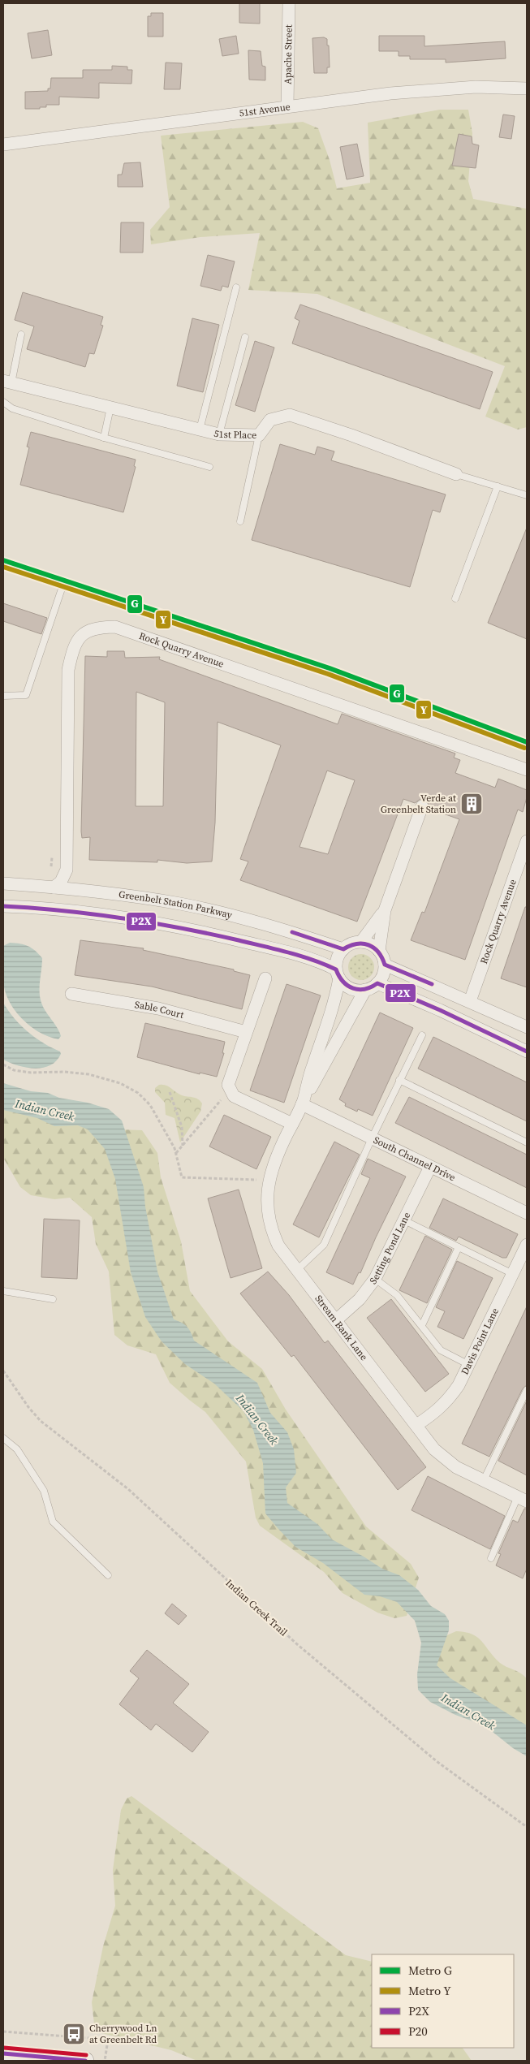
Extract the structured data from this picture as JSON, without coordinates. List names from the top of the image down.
{
  "streets": {
    "street": [
      "Apache Street",
      "51st Avenue",
      "51st Place",
      "Rock Quarry Avenue",
      "Greenbelt Station Parkway",
      "Sable Court",
      "South Channel Drive",
      "Setting Pond Lane",
      "Stream Bank Lane",
      "Davis Point Lane"
    ],
    "path": ["Indian Creek Trail"]
  },
  "crossings": [
    ["Apache Street", "51st Avenue"],
    ["Rock Quarry Avenue", "Greenbelt Station Parkway"],
    ["Greenbelt Station Parkway", "Stream Bank Lane"],
    ["South Channel Drive", "Setting Pond Lane"],
    ["South Channel Drive", "Stream Bank Lane"],
    ["Setting Pond Lane", "Stream Bank Lane"],
    ["Stream Bank Lane", "Davis Point Lane"]
  ],
  "water": ["Indian Creek"],
  "places": {
    "building": ["Verde at Greenbelt Station"],
    "bus stop": ["Cherrywood Ln at Greenbelt Rd"]
  },
  "lines": [
    "metro line G",
    "metro line Y",
    "transit line P2X",
    "transit line P20"
  ],
  "legend": [
    "Metro G",
    "Metro Y",
    "P2X",
    "P20"
  ]
}
